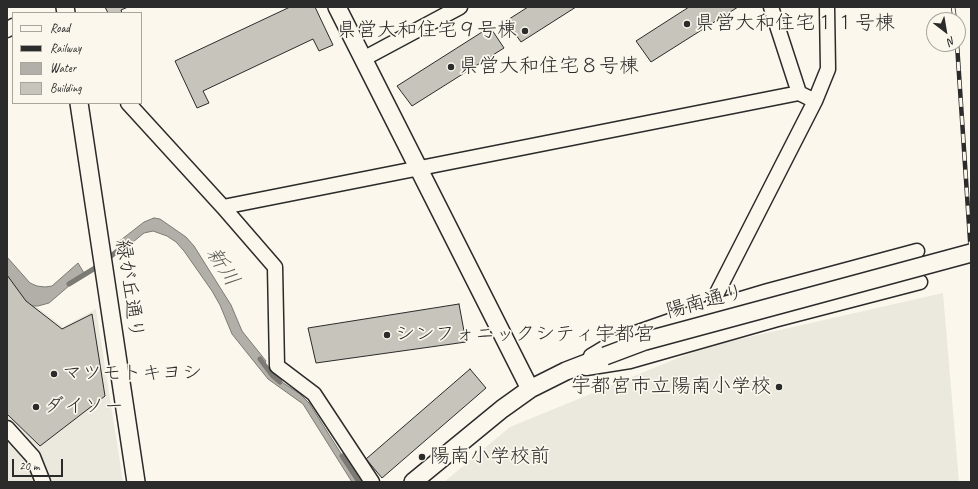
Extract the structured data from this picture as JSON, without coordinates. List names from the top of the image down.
{
  "streets": {
    "street": ["緑が丘通り", "陽南通り"]
  },
  "water": ["新川"],
  "places": [
    "県営大和住宅１１号棟",
    "県営大和住宅９号棟",
    "県営大和住宅８号棟",
    "シンフォニックシティ宇都宮",
    "マツモトキヨシ",
    "宇都宮市立陽南小学校",
    "ダイソー",
    "陽南小学校前"
  ],
  "legend": [
    "Road",
    "Railway",
    "Water",
    "Building"
  ],
  "scale_bar": "20 m",
  "north": "bottom right"
}
